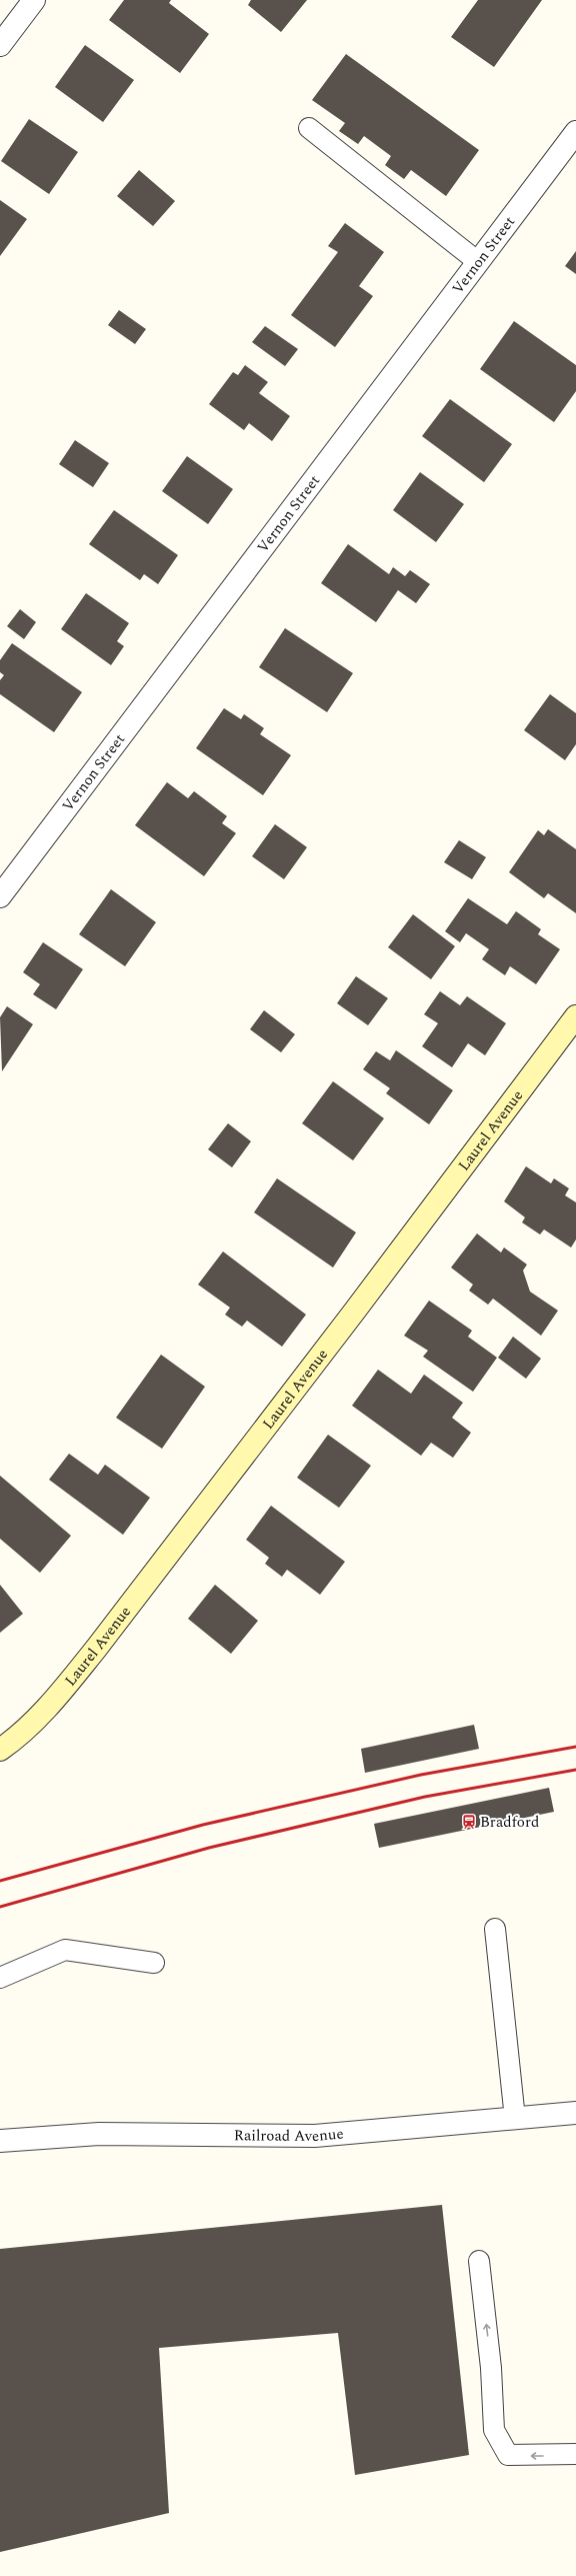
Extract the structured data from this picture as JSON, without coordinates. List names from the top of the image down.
{
  "streets": {
    "main road": ["Laurel Avenue"],
    "street": ["Vernon Street", "Railroad Avenue"]
  },
  "places": {
    "station": ["Bradford"]
  }
}
